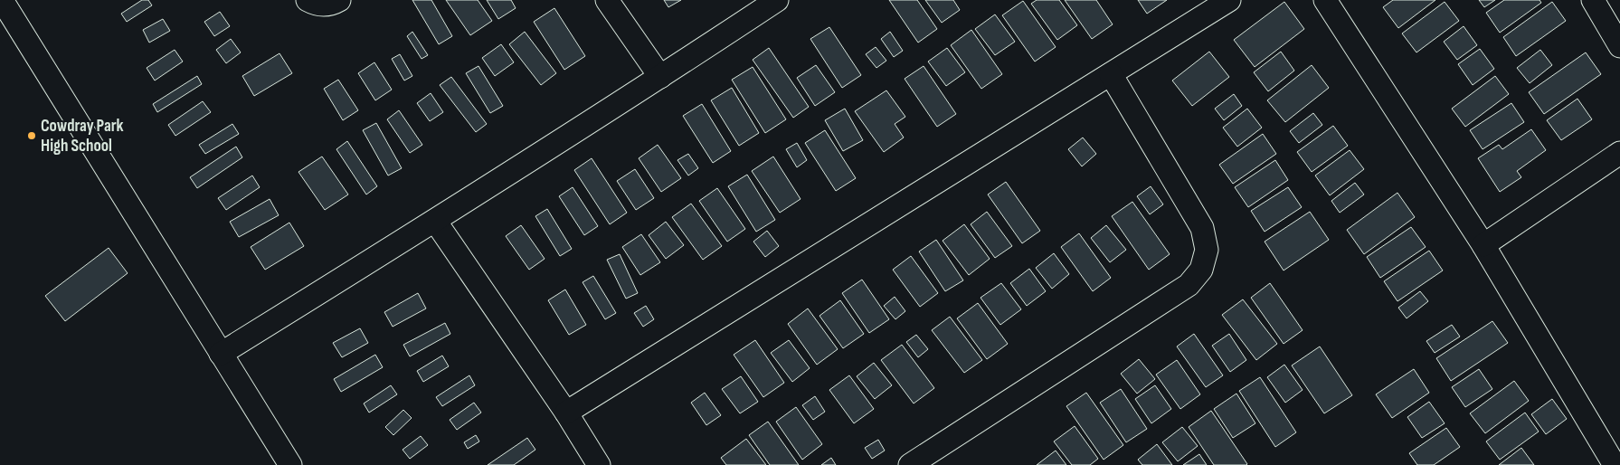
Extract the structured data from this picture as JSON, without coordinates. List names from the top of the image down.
{
  "places": ["Cowdray Park High School"]
}
